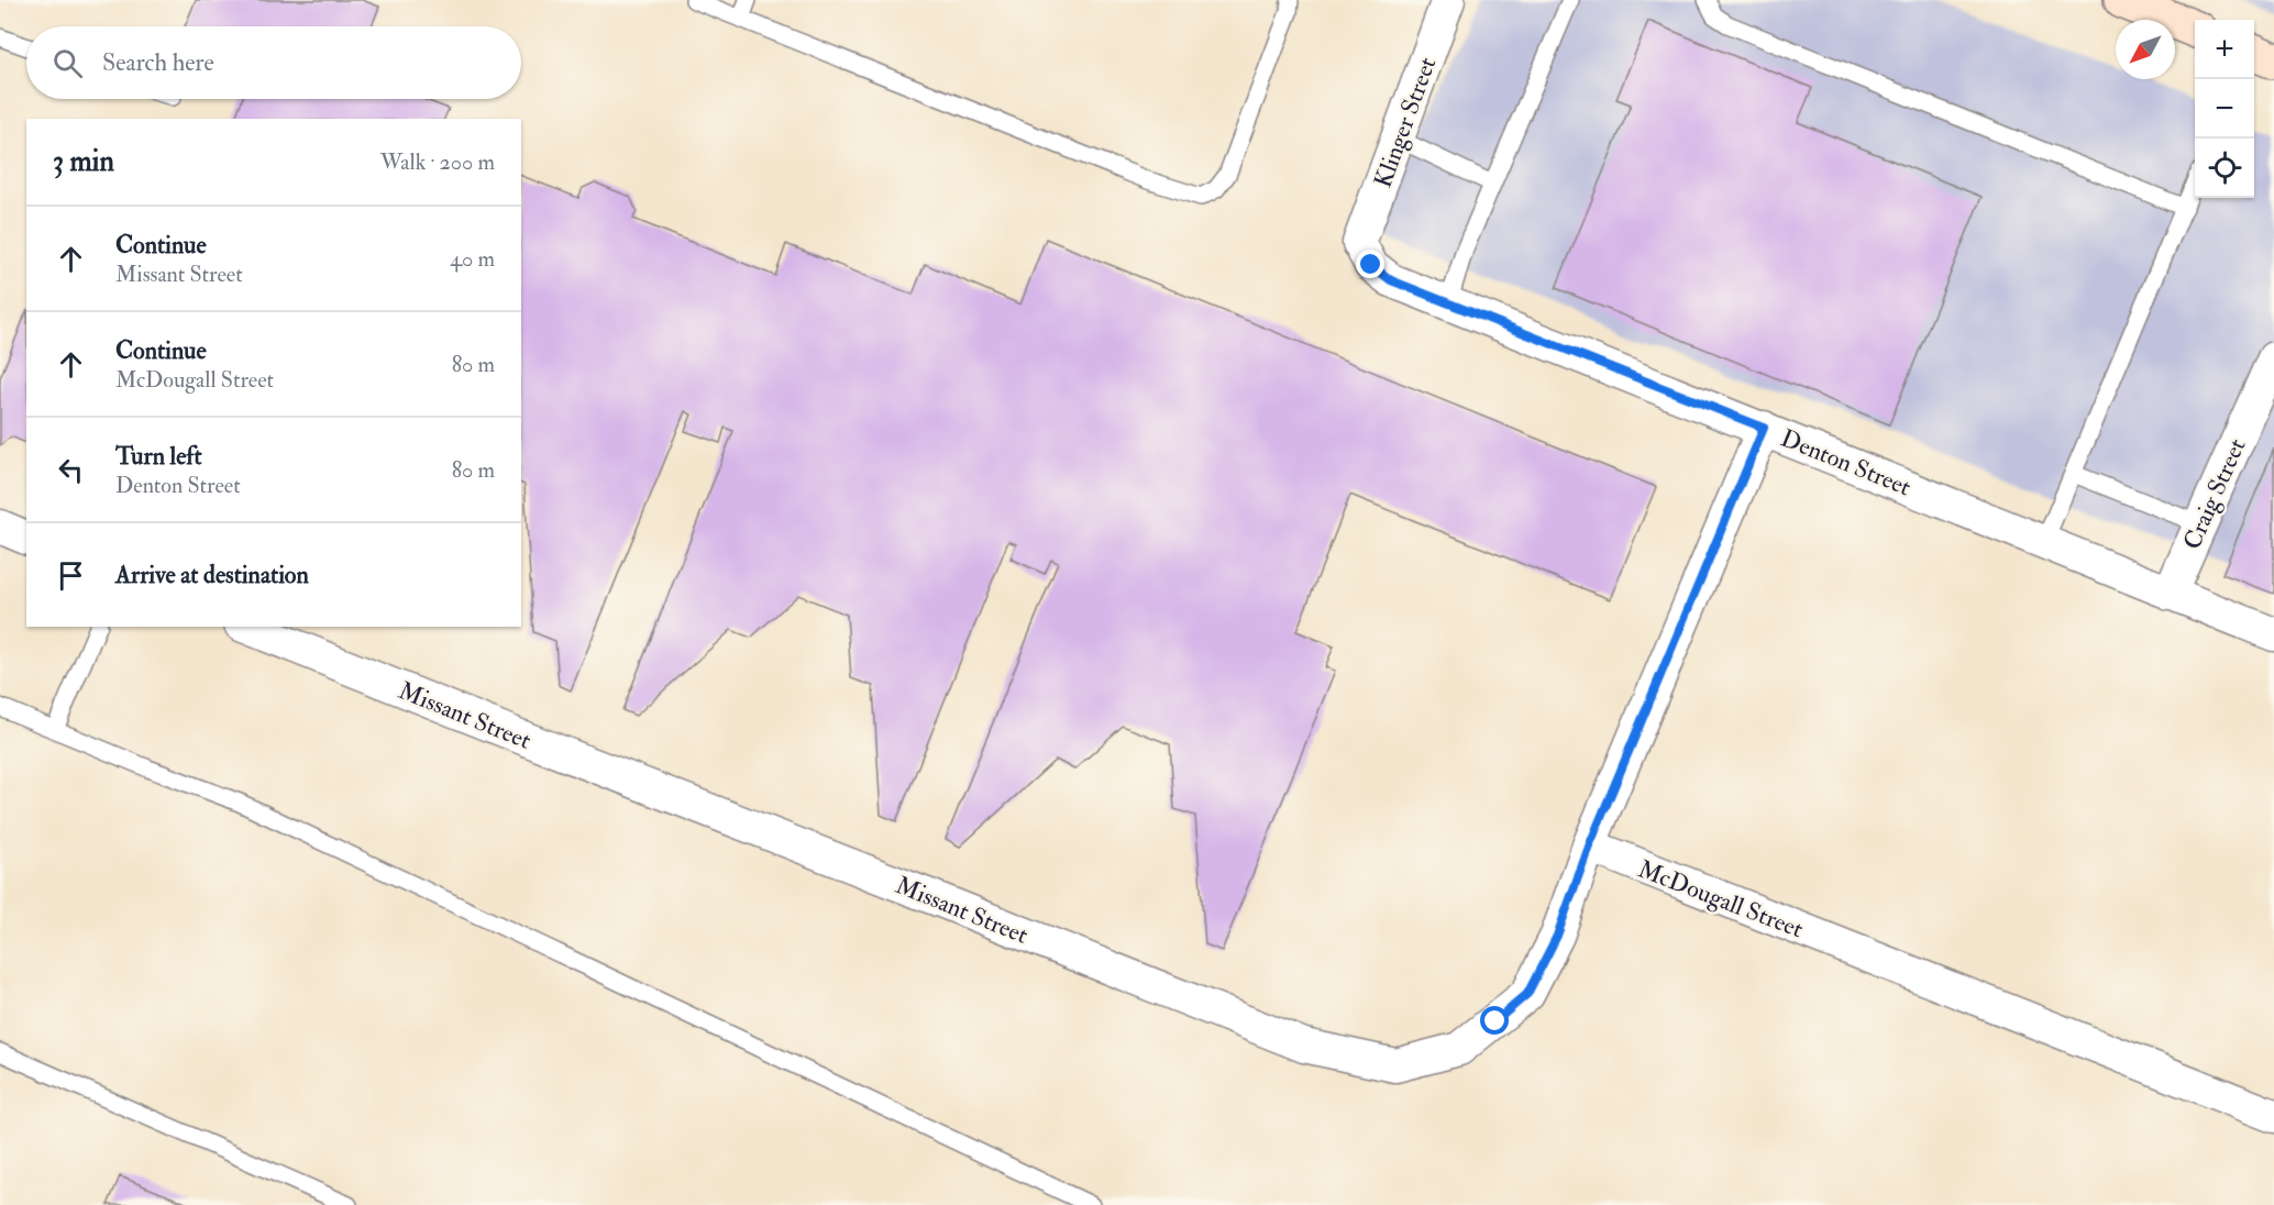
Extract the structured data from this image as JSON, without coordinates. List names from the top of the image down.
{
  "streets": {
    "street": [
      "Klinger Street",
      "Denton Street",
      "Craig Street",
      "Missant Street",
      "McDougall Street"
    ]
  },
  "crossings": [
    ["Klinger Street", "Denton Street"],
    ["Denton Street", "Craig Street"],
    ["Missant Street", "McDougall Street"]
  ],
  "north": "bottom left",
  "page": {
    "map_buttons": ["+", "−"],
    "search": "Search here",
    "heading": ["3 min", "Walk · 200 m"],
    "list": [
      ["Continue", "Missant Street", "40 m"],
      ["Continue", "McDougall Street", "80 m"],
      ["Turn left", "Denton Street", "80 m"],
      "Arrive at destination"
    ]
  }
}
